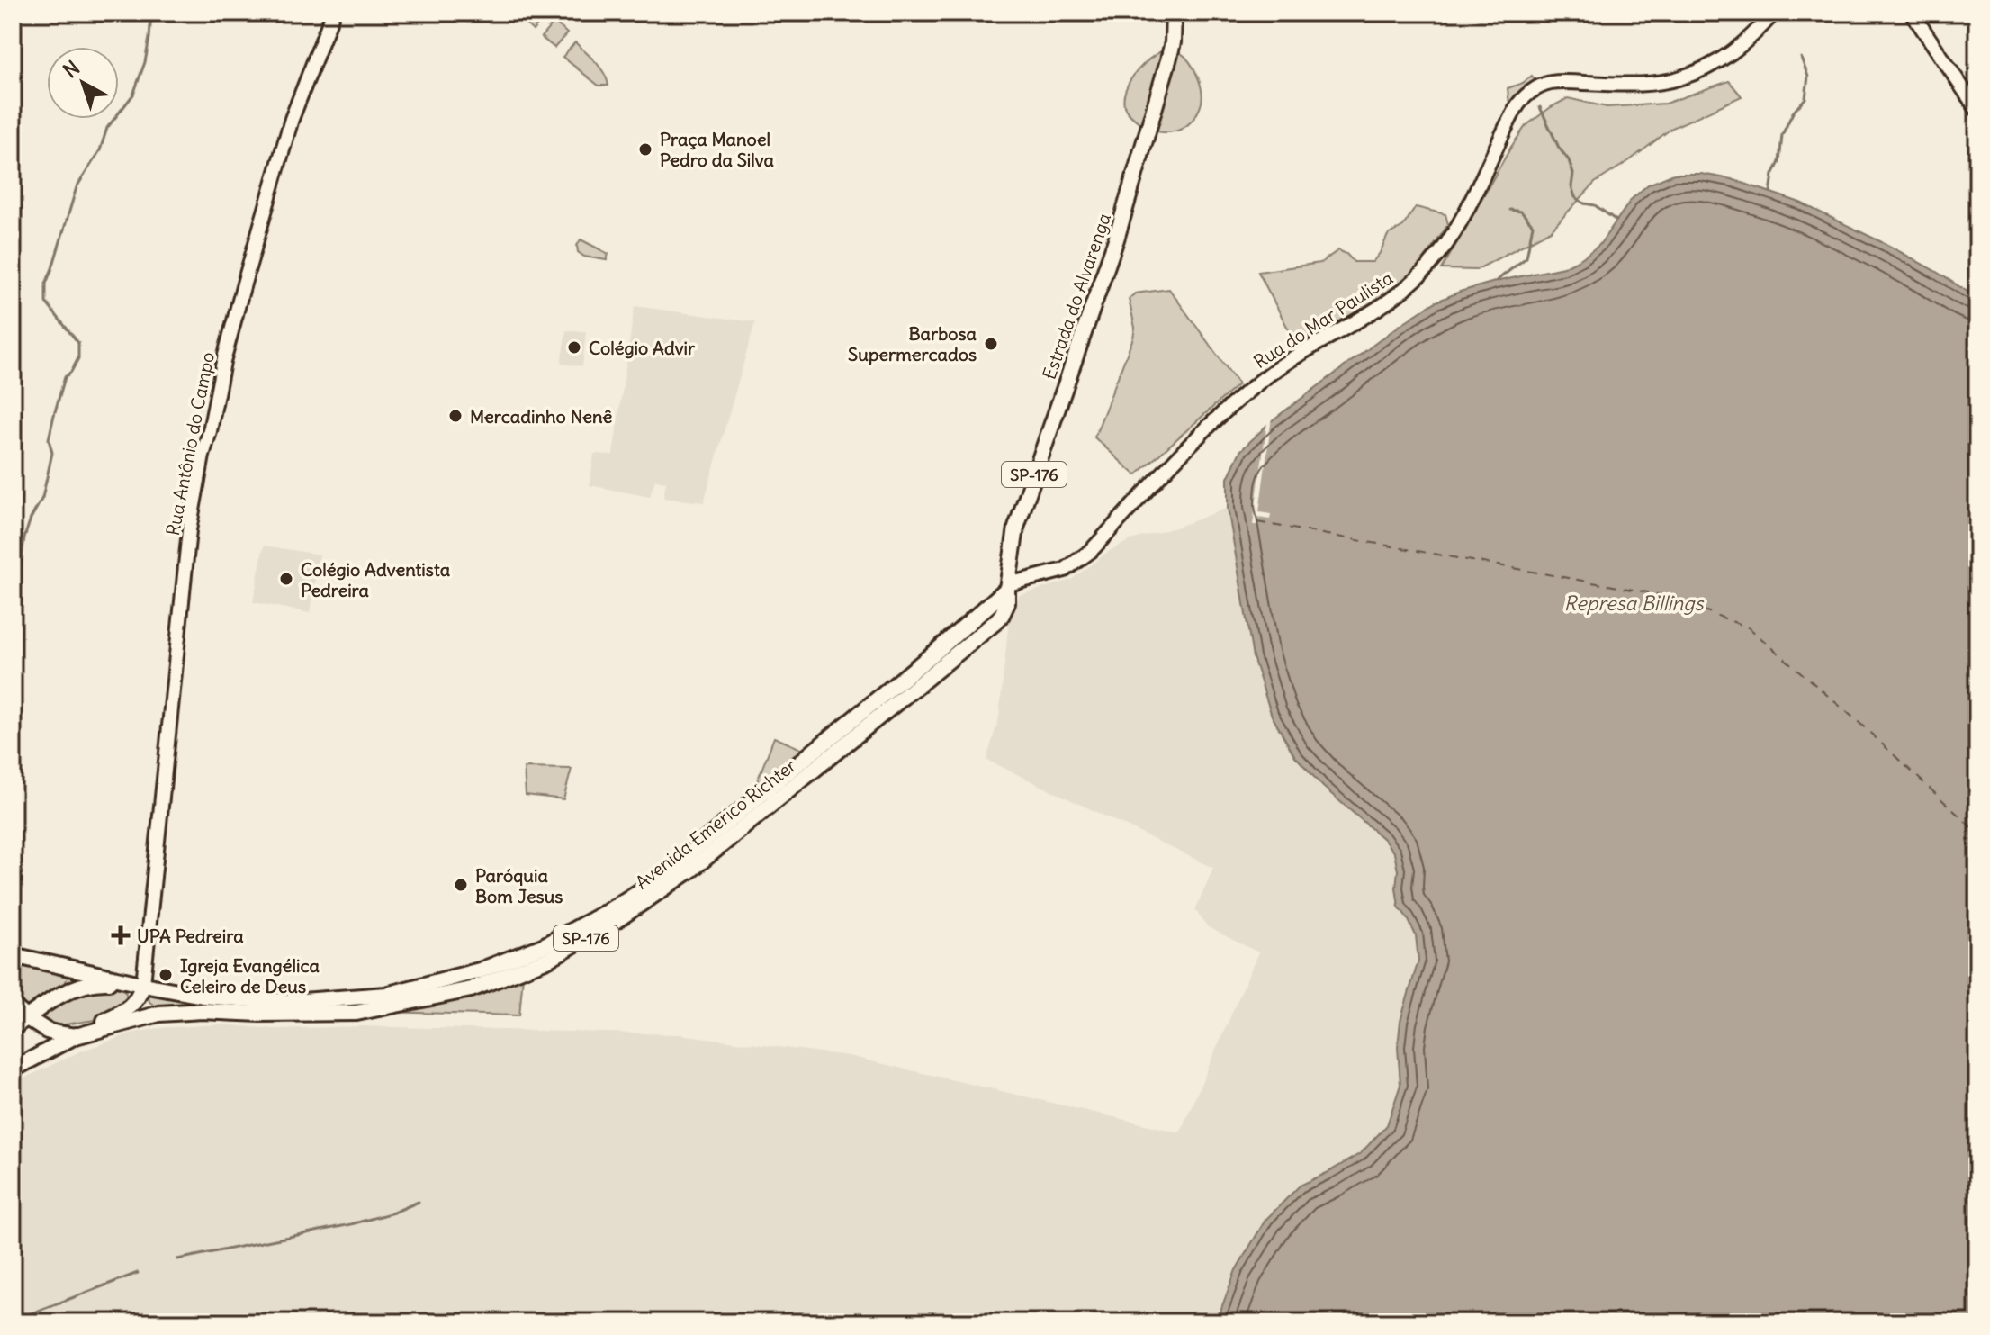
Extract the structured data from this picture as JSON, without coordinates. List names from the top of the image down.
{
  "streets": {
    "main road": ["Estrada do Alvarenga", "SP-176", "Avenida Emerico Richter"],
    "street": ["Rua do Mar Paulista", "Rua Antônio do Campo"]
  },
  "crossings": [
    ["Estrada do Alvarenga", "Rua do Mar Paulista"],
    ["Estrada do Alvarenga", "Avenida Emerico Richter"],
    ["Rua do Mar Paulista", "Avenida Emerico Richter"],
    ["Rua Antônio do Campo", "Avenida Emerico Richter"]
  ],
  "water": ["Represa Billings"],
  "places": {
    "other": [
      "Praça Manoel Pedro da Silva",
      "Barbosa Supermercados",
      "Colégio Advir",
      "Mercadinho Nenê",
      "Colégio Adventista Pedreira",
      "Paróquia Bom Jesus",
      "Igreja Evangélica Celeiro de Deus"
    ],
    "health": ["UPA Pedreira"]
  },
  "north": "top left"
}
